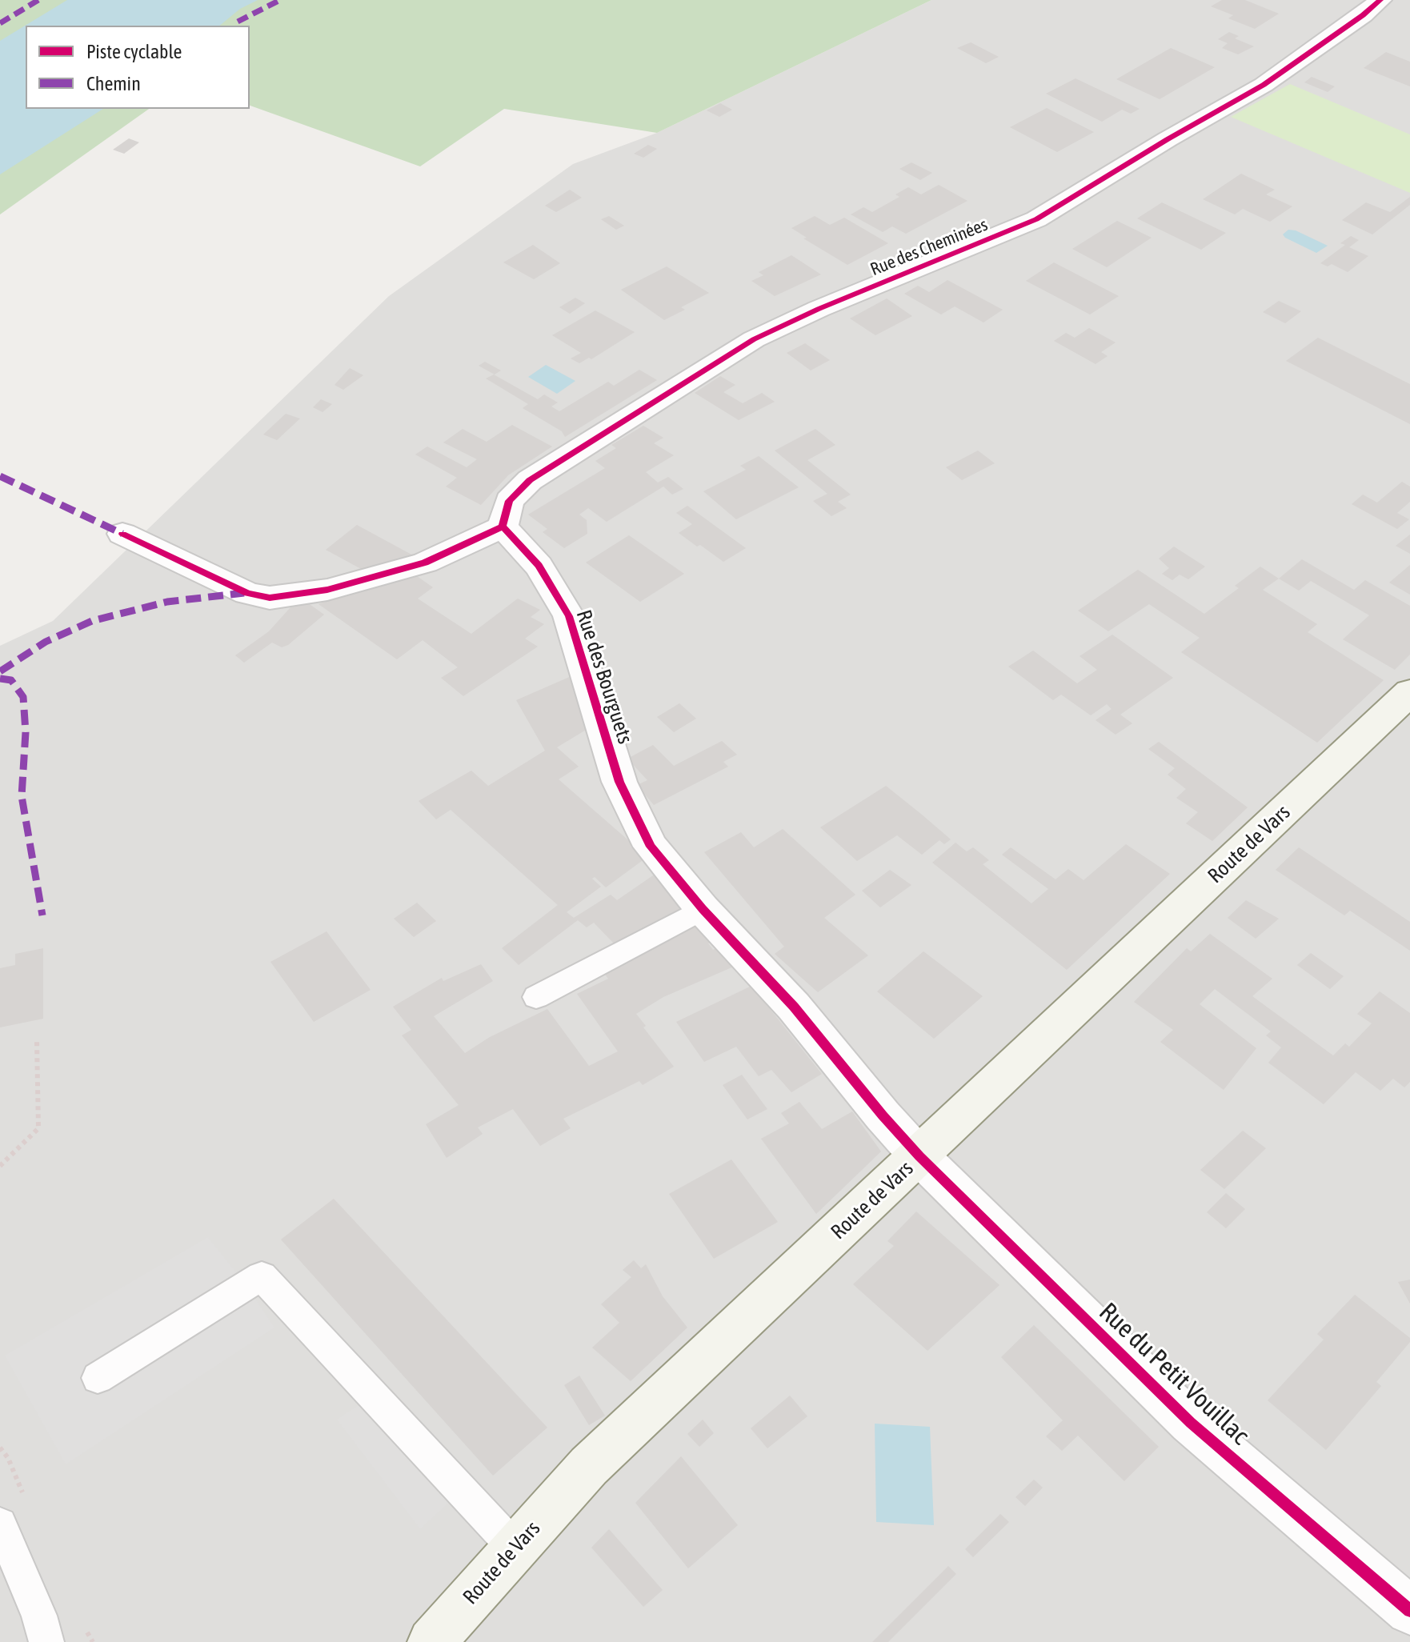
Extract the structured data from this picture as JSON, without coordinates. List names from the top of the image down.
{
  "streets": {
    "main road": ["Route de Vars"],
    "street": ["Rue des Cheminées", "Rue des Bourguets", "Rue du Petit Vouillac"]
  },
  "crossings": [
    ["Rue des Cheminées", "Rue des Bourguets"],
    ["Rue des Bourguets", "Route de Vars"],
    ["Rue des Bourguets", "Rue du Petit Vouillac"],
    ["Route de Vars", "Rue du Petit Vouillac"]
  ],
  "legend": ["Piste cyclable", "Chemin"]
}
